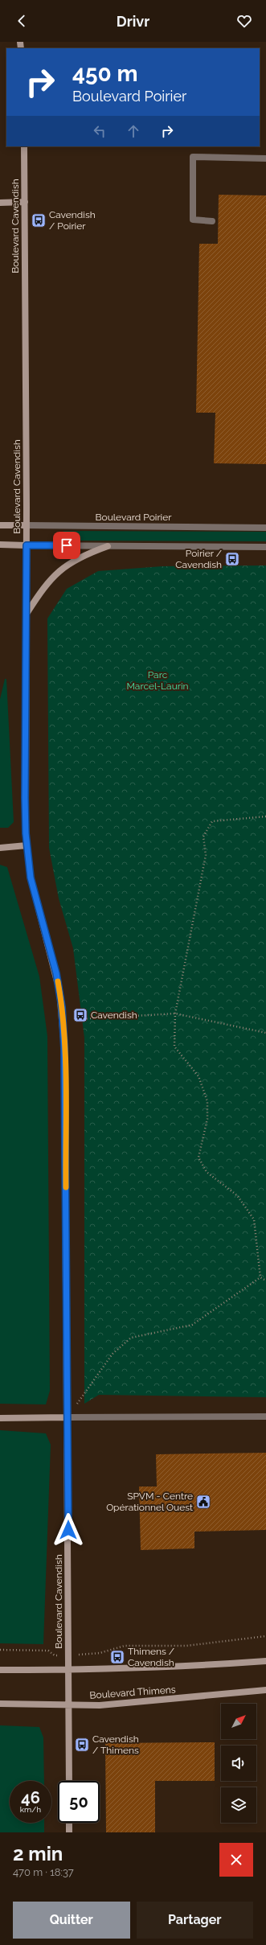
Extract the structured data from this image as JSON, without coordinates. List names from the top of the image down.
{
  "streets": {
    "main road": ["Boulevard Cavendish", "Boulevard Poirier", "Boulevard Thimens"]
  },
  "crossings": [
    ["Boulevard Cavendish", "Boulevard Poirier"],
    ["Boulevard Cavendish", "Boulevard Thimens"]
  ],
  "parks": ["Parc Marcel-Laurin"],
  "places": {
    "bus stop": [
      "Cavendish / Poirier",
      "Poirier / Cavendish",
      "Cavendish",
      "Thimens / Cavendish",
      "Cavendish / Thimens"
    ],
    "public building": ["SPVM - Centre Opérationnel Ouest"]
  },
  "north": "top right",
  "page": {
    "header": "Drivr",
    "turn": ["450 m", "Boulevard Poirier"],
    "speed": "46 km/h",
    "limit": "50",
    "heading": ["2 min", "470 m · 18:37"],
    "buttons": ["Quitter", "Partager"]
  }
}
